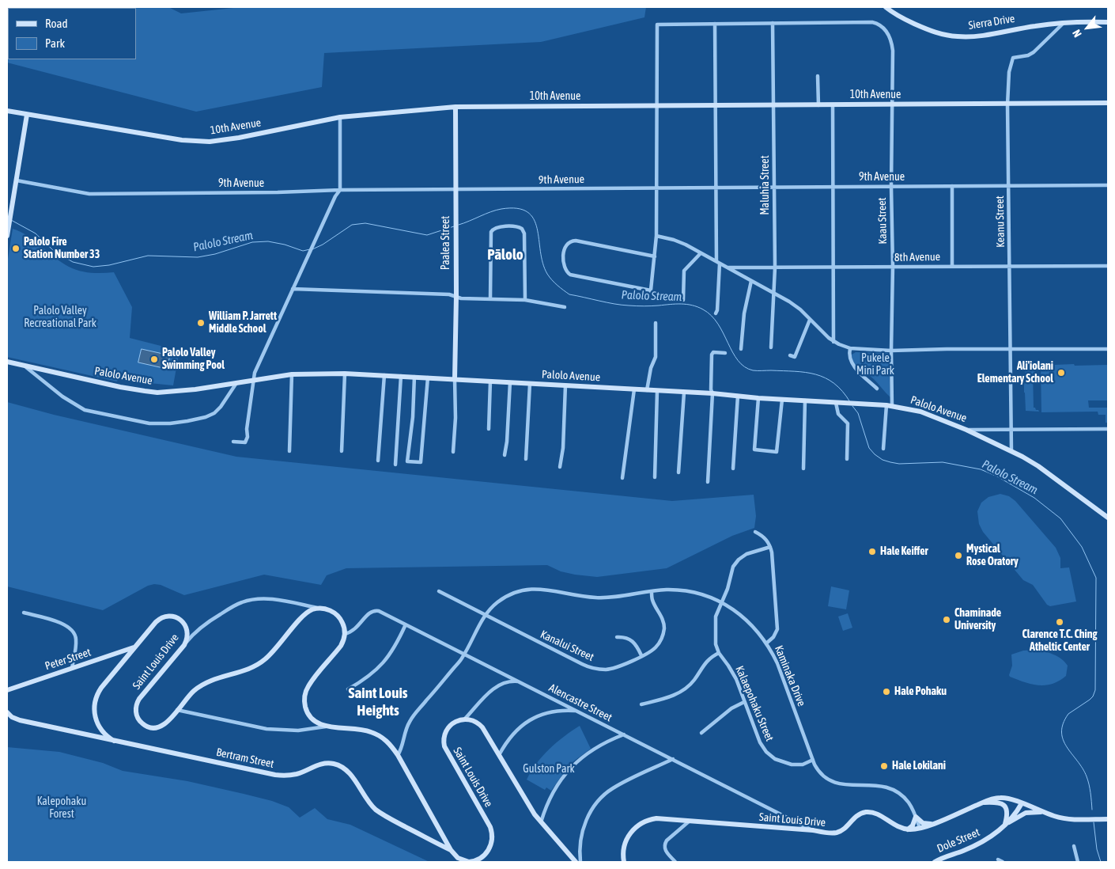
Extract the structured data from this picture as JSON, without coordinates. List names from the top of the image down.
{
  "streets": {
    "street": [
      "Sierra Drive",
      "10th Avenue",
      "9th Avenue",
      "Maluhia Street",
      "Kaau Street",
      "Keanu Street",
      "Paalea Street",
      "8th Avenue",
      "Palolo Avenue",
      "Kanalui Street",
      "Peter Street",
      "Saint Louis Drive",
      "Kaminaka Drive",
      "Alencastre Street",
      "Kalaepohaku Street",
      "Bertram Street",
      "Dole Street"
    ]
  },
  "crossings": [
    ["Sierra Drive", "Keanu Street"],
    ["10th Avenue", "Maluhia Street"],
    ["10th Avenue", "Kaau Street"],
    ["10th Avenue", "Keanu Street"],
    ["10th Avenue", "Paalea Street"],
    ["9th Avenue", "Maluhia Street"],
    ["9th Avenue", "Kaau Street"],
    ["9th Avenue", "Keanu Street"],
    ["9th Avenue", "Paalea Street"],
    ["Maluhia Street", "Kaau Street"],
    ["Maluhia Street", "8th Avenue"],
    ["Kaau Street", "8th Avenue"],
    ["Kaau Street", "Palolo Avenue"],
    ["Keanu Street", "8th Avenue"],
    ["Keanu Street", "Palolo Avenue"],
    ["Paalea Street", "Palolo Avenue"],
    ["Kanalui Street", "Kaminaka Drive"],
    ["Peter Street", "Saint Louis Drive"],
    ["Saint Louis Drive", "Kaminaka Drive"],
    ["Saint Louis Drive", "Alencastre Street"],
    ["Saint Louis Drive", "Bertram Street"],
    ["Saint Louis Drive", "Dole Street"],
    ["Kaminaka Drive", "Alencastre Street"],
    ["Kaminaka Drive", "Kalaepohaku Street"]
  ],
  "districts": ["Pālolo", "Saint Louis Heights"],
  "water": ["Palolo Stream"],
  "parks": [
    "Palolo Valley Recreational Park",
    "Pukele Mini Park",
    "Gulston Park",
    "Kalepohaku Forest"
  ],
  "places": [
    "Palolo Fire Station Number 33",
    "William P. Jarrett Middle School",
    "Palolo Valley Swimming Pool",
    "Ali'iolani Elementary School",
    "Hale Keiffer",
    "Mystical Rose Oratory",
    "Chaminade University",
    "Clarence T.C. Ching Atheltic Center",
    "Hale Pohaku",
    "Hale Lokilani"
  ],
  "legend": ["Road", "Park"],
  "north": "bottom left"
}
